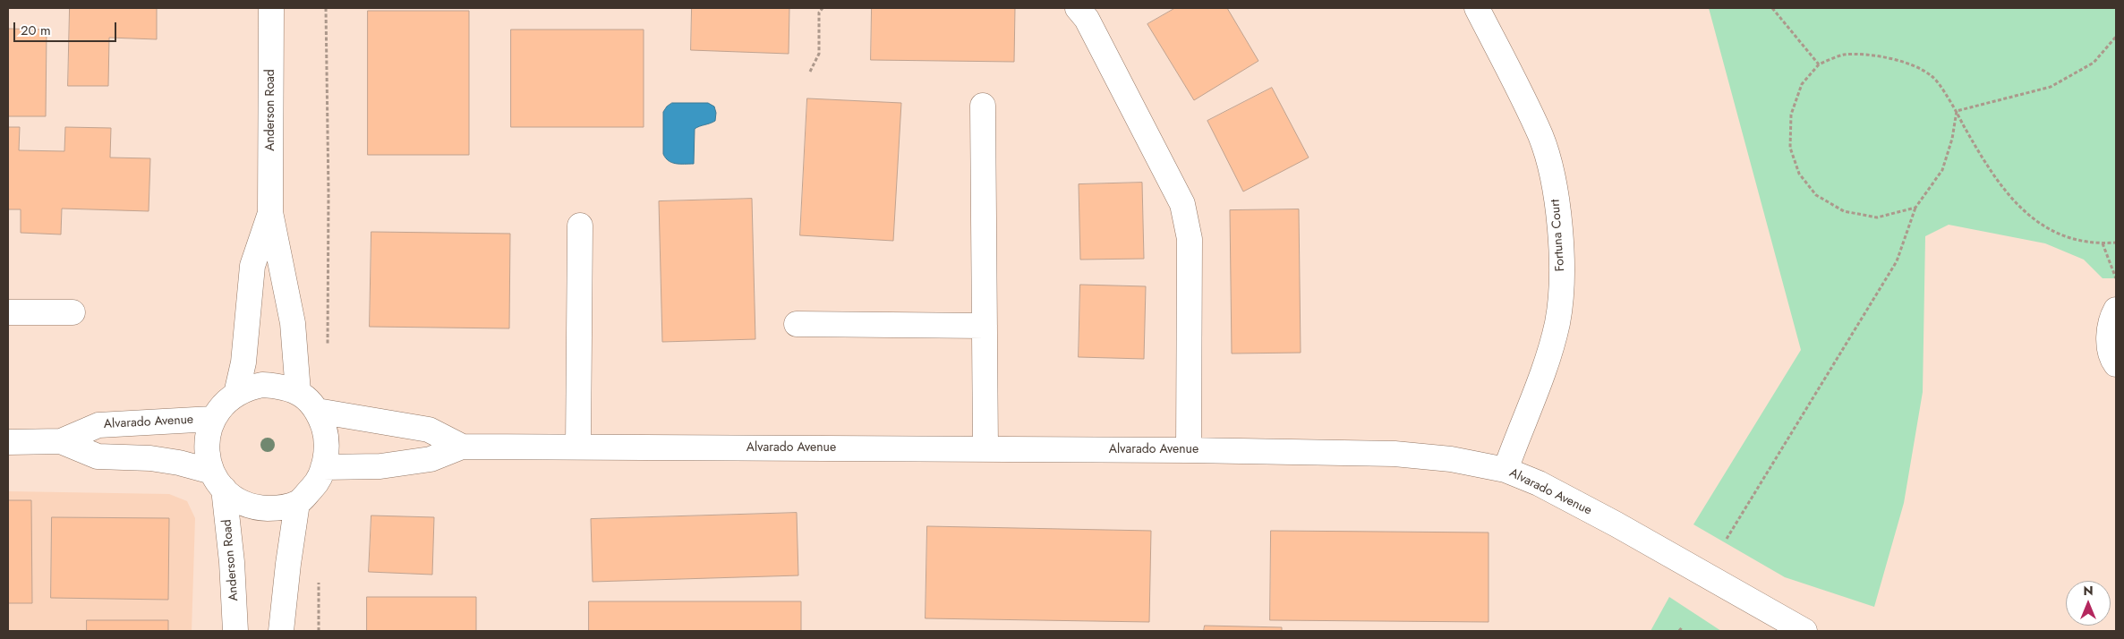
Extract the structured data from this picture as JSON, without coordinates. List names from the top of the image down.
{
  "streets": {
    "street": ["Anderson Road", "Fortuna Court", "Alvarado Avenue"]
  },
  "crossings": [
    ["Anderson Road", "Alvarado Avenue"],
    ["Fortuna Court", "Alvarado Avenue"]
  ],
  "scale_bar": "20 m",
  "north": "top"
}
